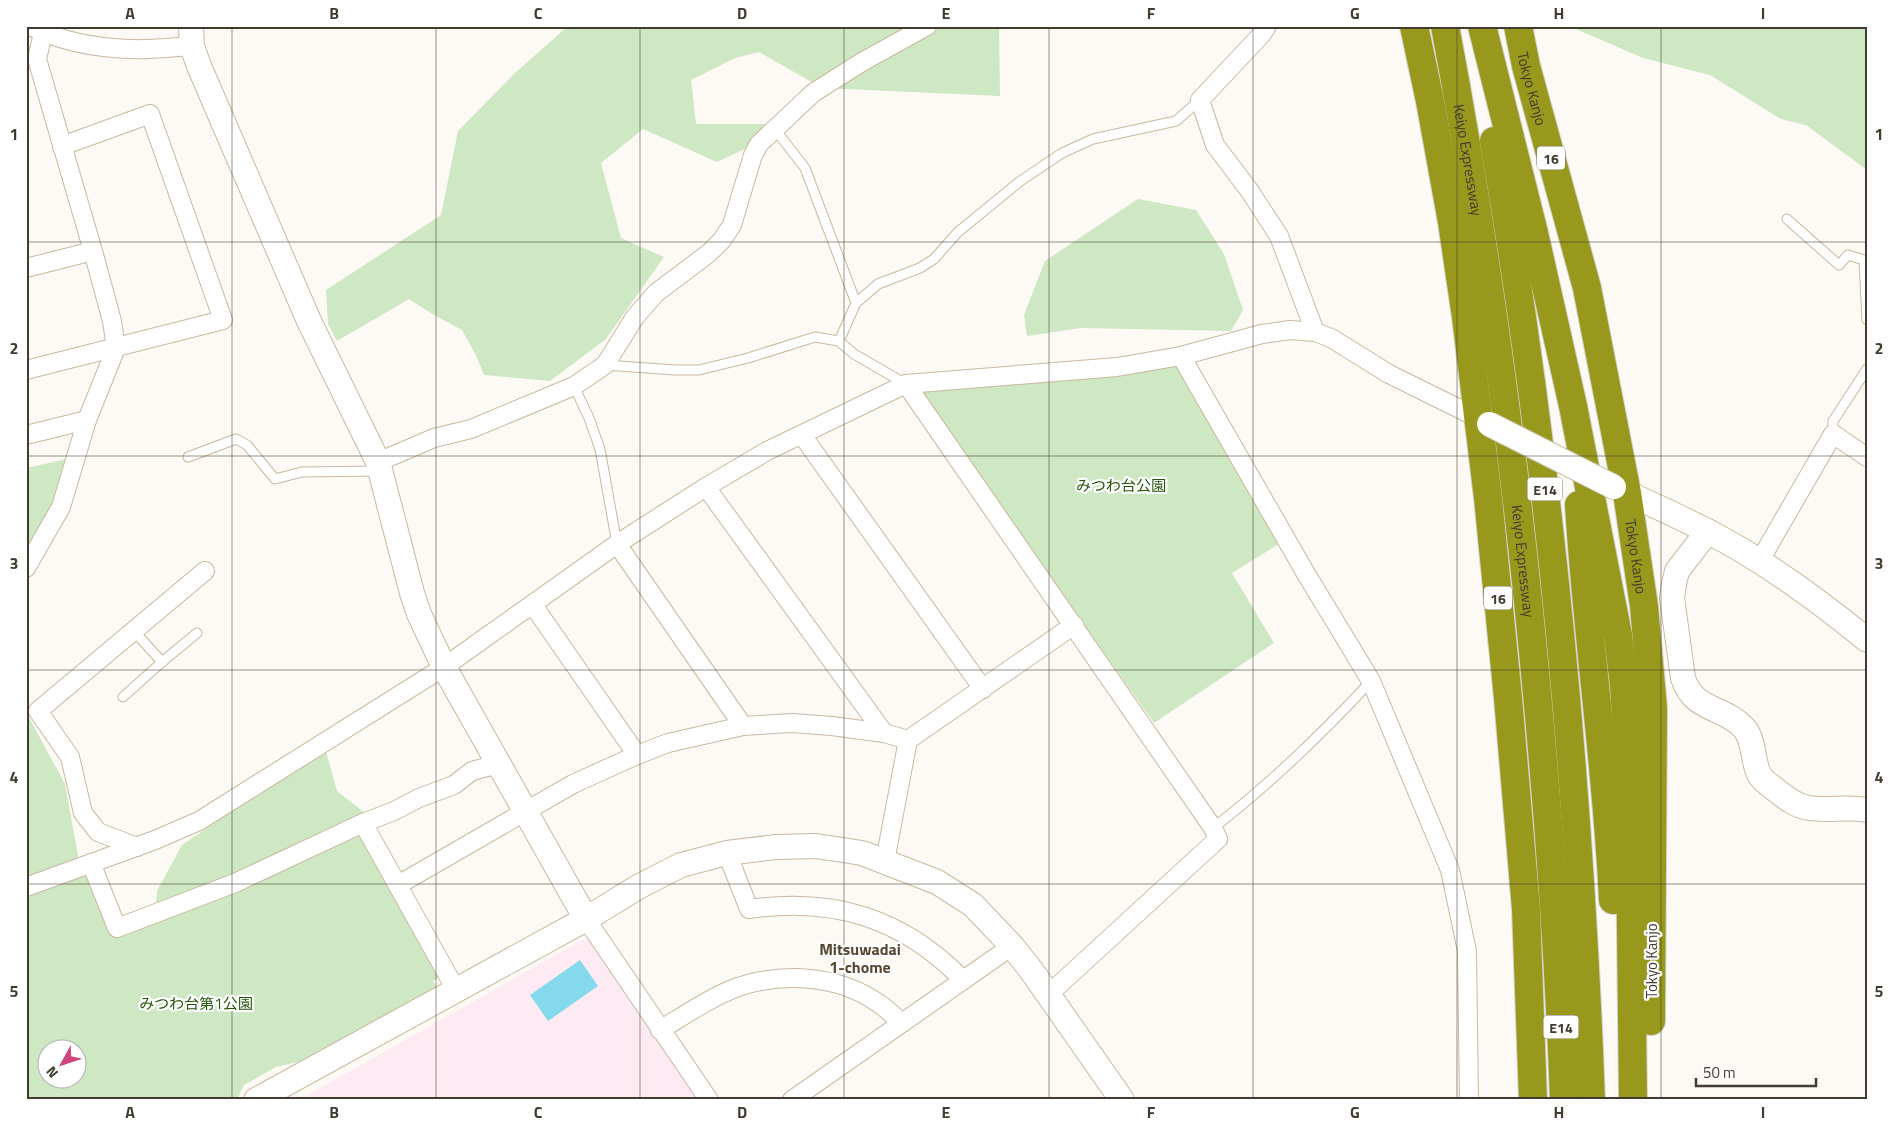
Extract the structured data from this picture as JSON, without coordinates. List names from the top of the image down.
{
  "streets": {
    "highway": [
      "Tokyo Kanjo",
      "16",
      "Keiyo Expressway",
      "E14"
    ]
  },
  "districts": ["Mitsuwadai 1-chome"],
  "parks": ["みつわ台公園", "みつわ台第1公園"],
  "scale_bar": "50 m",
  "north": "bottom left",
  "grid": {
    "columns": [
      "A",
      "B",
      "C",
      "D",
      "E",
      "F",
      "G",
      "H",
      "I"
    ],
    "rows": [
      "1",
      "2",
      "3",
      "4",
      "5"
    ]
  }
}
